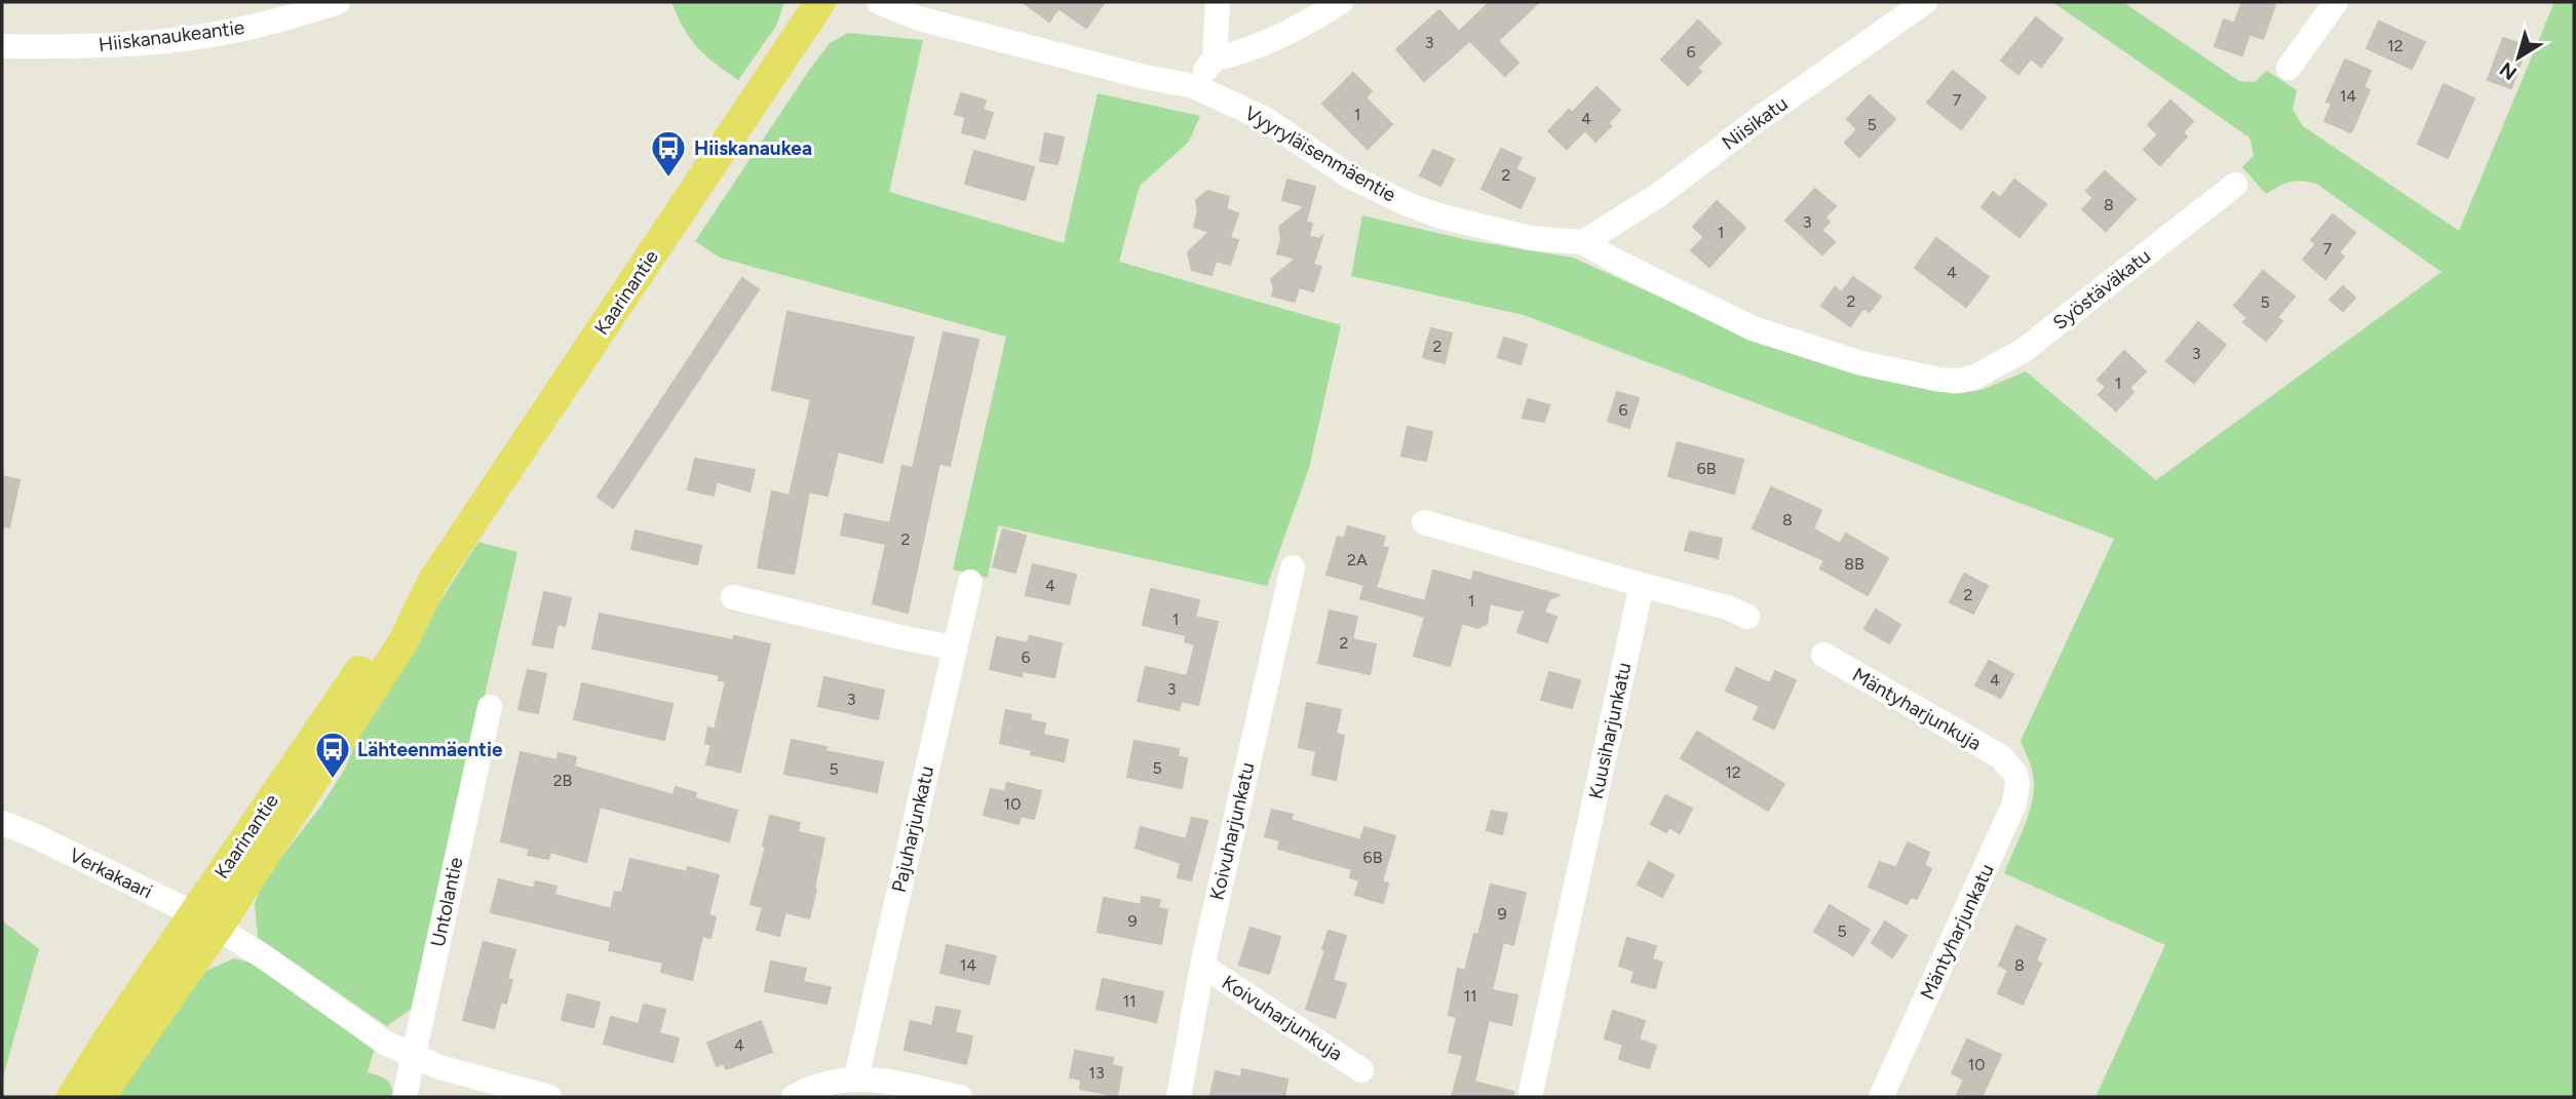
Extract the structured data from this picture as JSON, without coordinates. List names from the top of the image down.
{
  "streets": {
    "main road": ["Kaarinantie"],
    "street": [
      "Hiiskanaukeantie",
      "Niisikatu",
      "Vyyryläisenmäentie",
      "Syöstäväkatu",
      "Mäntyharjunkuja",
      "Kuusiharjunkatu",
      "Pajuharjunkatu",
      "Koivuharjunkatu",
      "Verkakaari",
      "Untolantie",
      "Mäntyharjunkatu",
      "Koivuharjunkuja"
    ]
  },
  "crossings": [
    ["Niisikatu", "Vyyryläisenmäentie"],
    ["Vyyryläisenmäentie", "Syöstäväkatu"],
    ["Kaarinantie", "Verkakaari"],
    ["Mäntyharjunkuja", "Mäntyharjunkatu"],
    ["Koivuharjunkatu", "Koivuharjunkuja"]
  ],
  "places": {
    "bus stop": ["Hiiskanaukea", "Lähteenmäentie"]
  },
  "house_numbers": [
    "3",
    "12",
    "6",
    "14",
    "7",
    "1",
    "4",
    "5",
    "2",
    "8",
    "3",
    "1",
    "7",
    "4",
    "2",
    "5",
    "2",
    "3",
    "1",
    "6",
    "6B",
    "8",
    "2",
    "2A",
    "8B",
    "4",
    "2",
    "1",
    "1",
    "2",
    "6",
    "4",
    "3",
    "3",
    "5",
    "5",
    "12",
    "2B",
    "10",
    "6B",
    "9",
    "9",
    "5",
    "14",
    "8",
    "11",
    "11",
    "4",
    "10",
    "13"
  ],
  "north": "bottom left"
}
